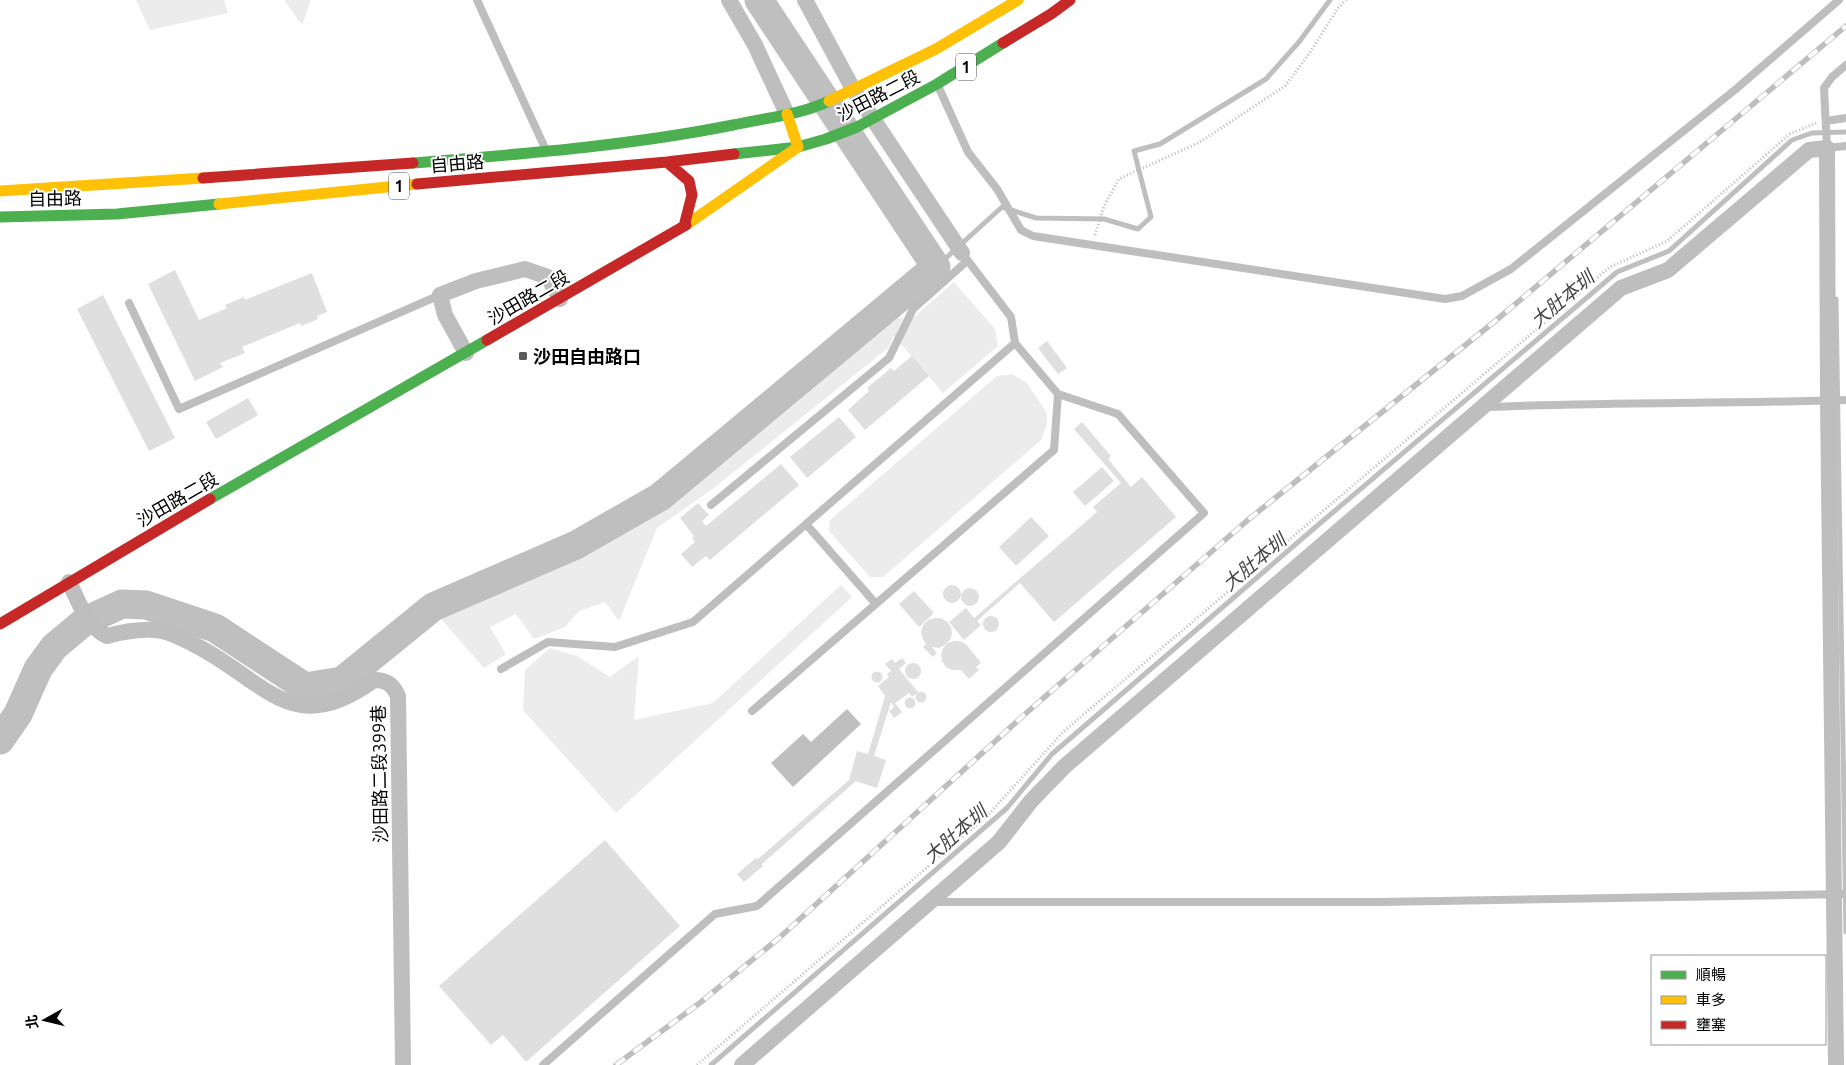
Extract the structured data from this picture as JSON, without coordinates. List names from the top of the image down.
{
  "streets": {
    "main road": ["1", "沙田路二段", "自由路"],
    "street": ["沙田路二段399巷"]
  },
  "crossings": [
    ["沙田路二段", "自由路"],
    ["沙田路二段", "沙田路二段399巷"]
  ],
  "water": ["大肚本圳"],
  "places": {
    "transit": ["沙田自由路口"]
  },
  "legend": ["順暢", "車多", "壅塞"],
  "north": "left"
}
